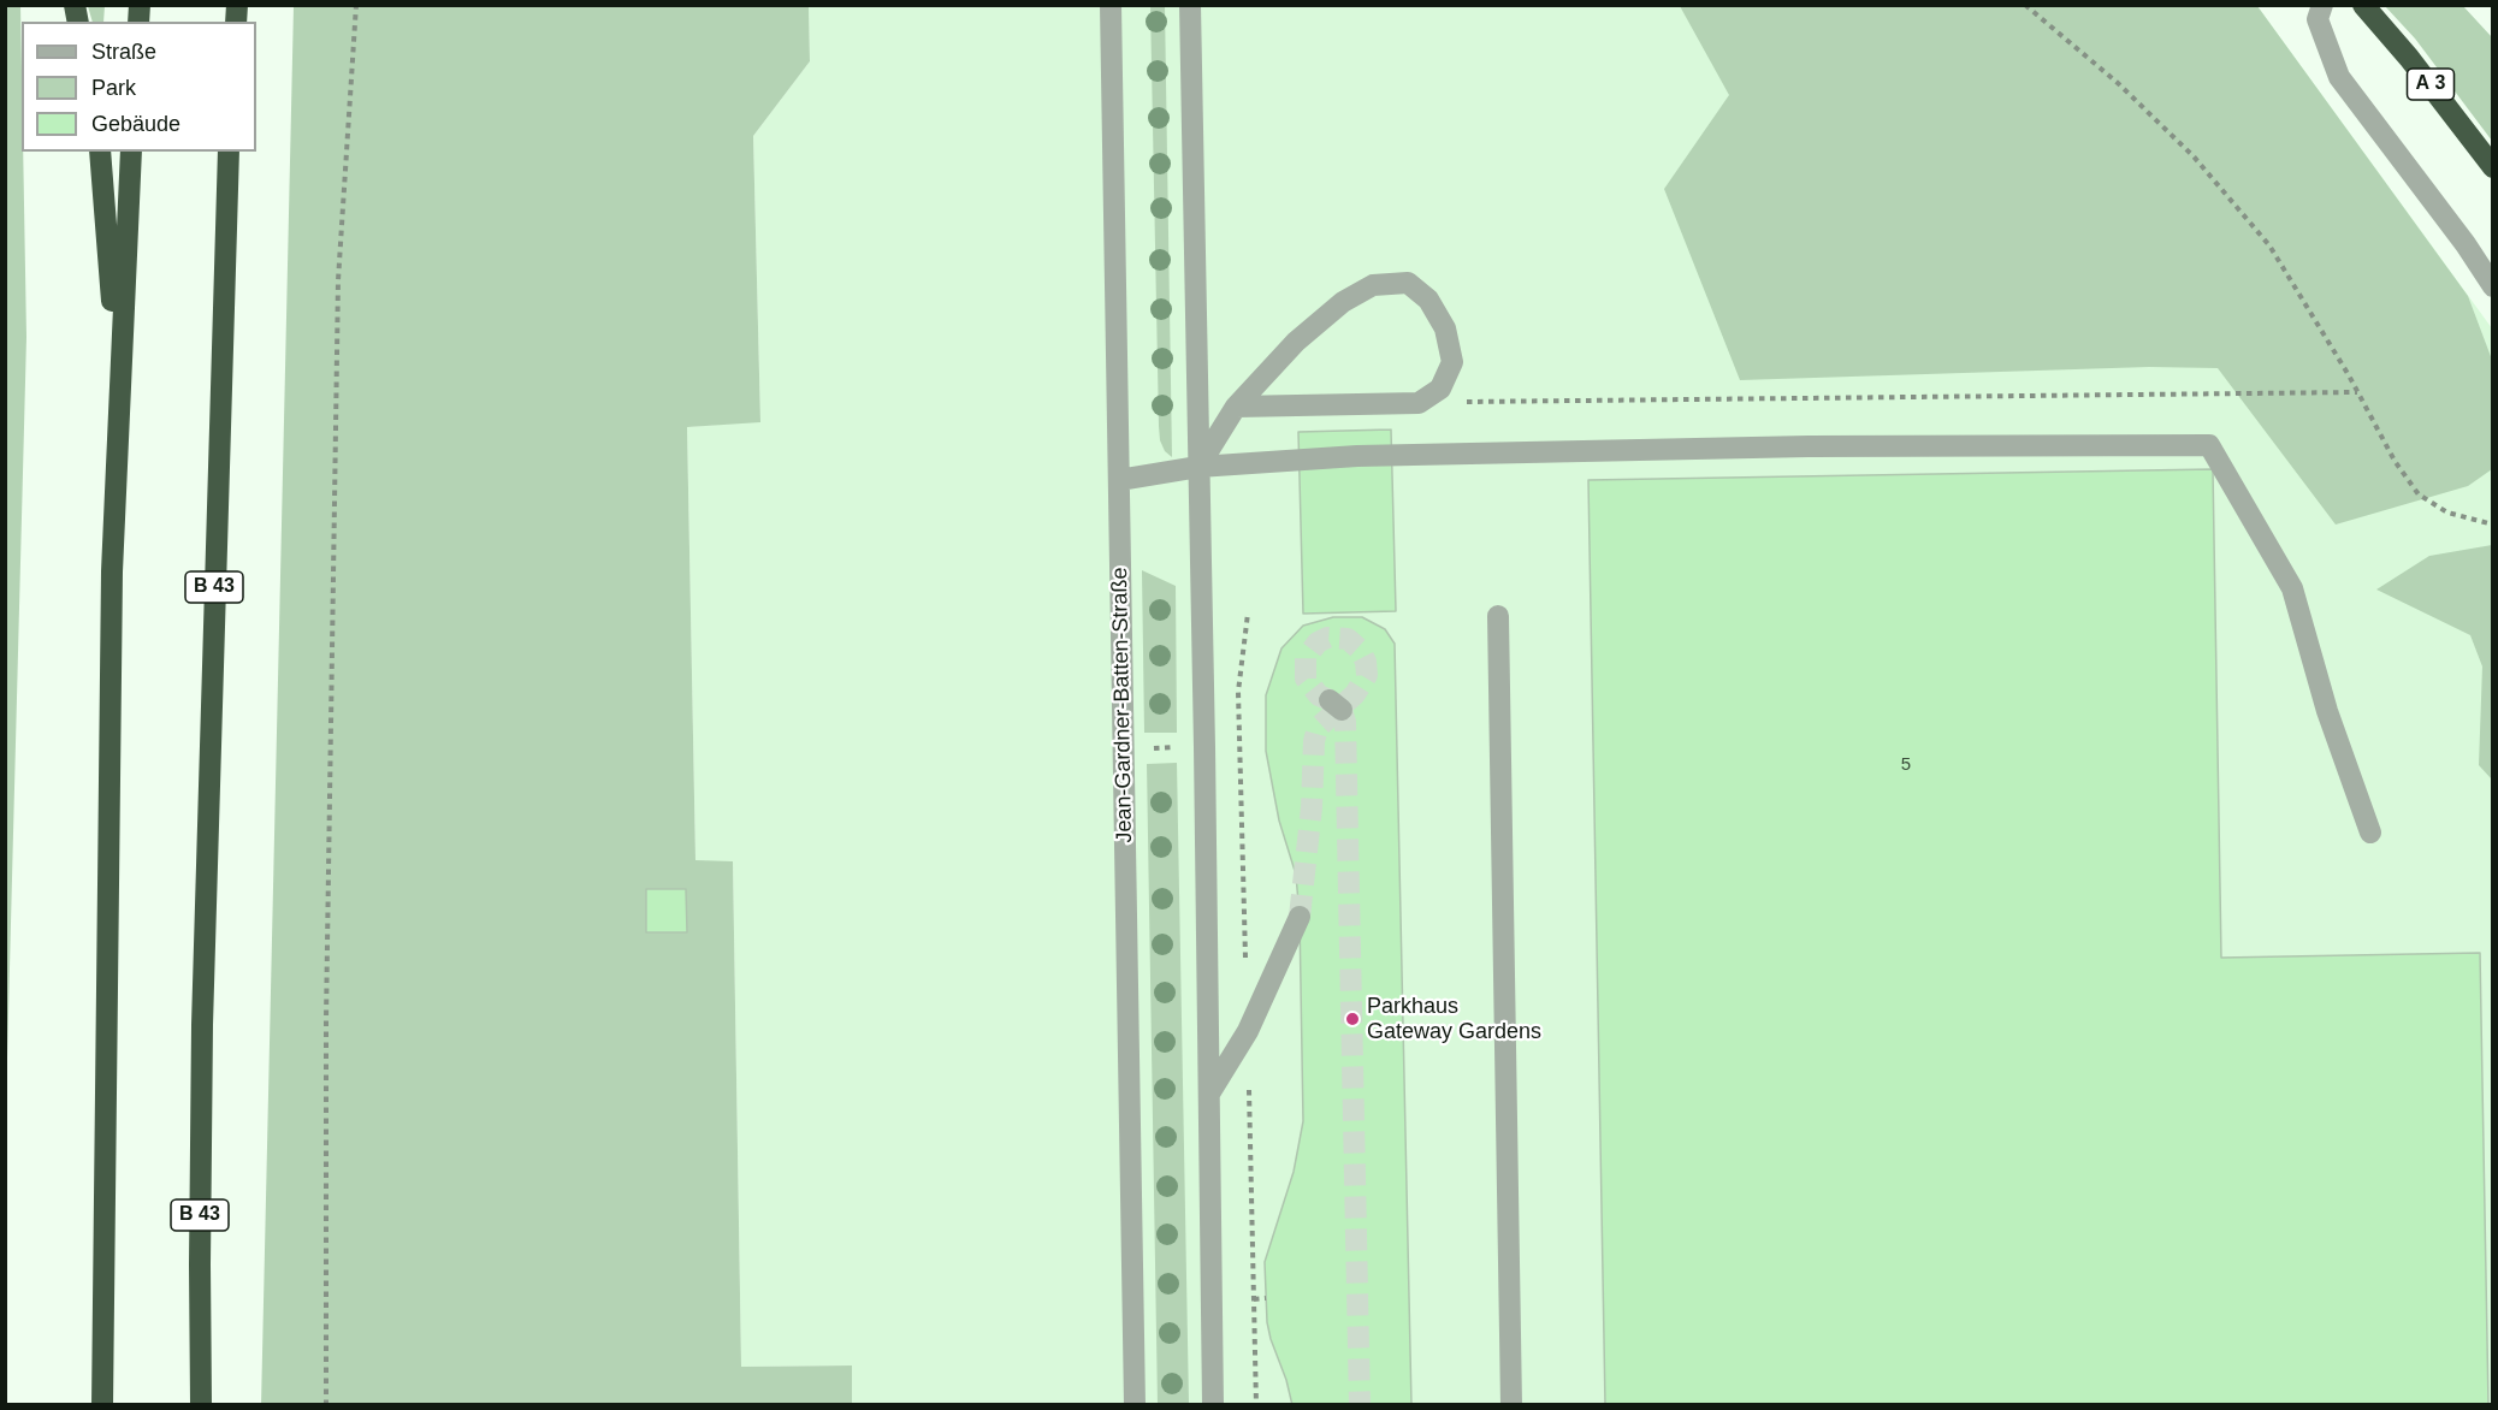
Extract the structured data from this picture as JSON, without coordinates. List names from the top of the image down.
{
  "streets": {
    "highway": ["A 3", "B 43"],
    "street": ["Jean-Gardner-Batten-Straße"]
  },
  "places": ["Parkhaus Gateway Gardens"],
  "house_numbers": ["5"],
  "legend": ["Straße", "Park", "Gebäude"]
}
